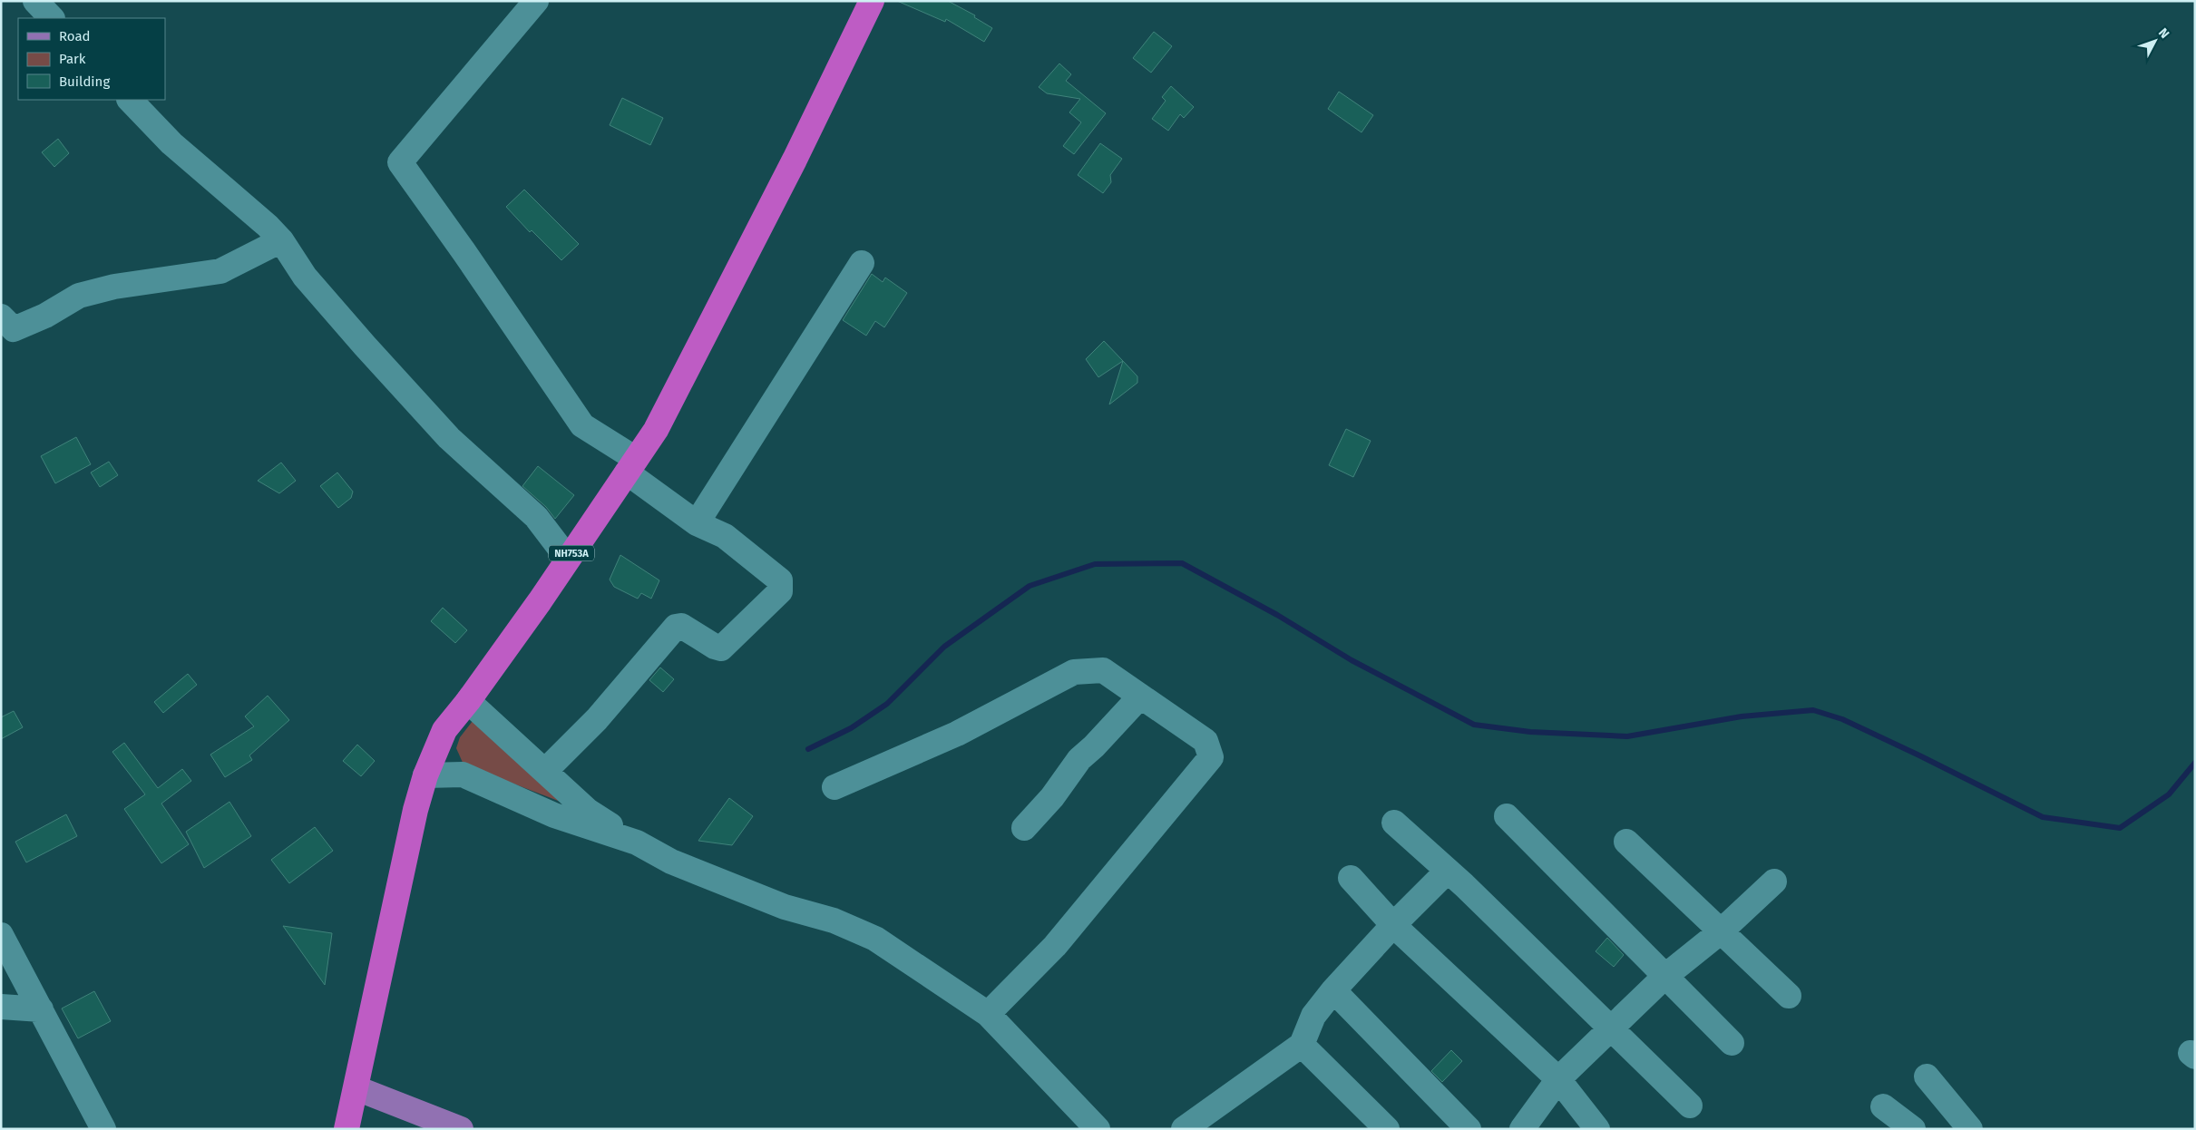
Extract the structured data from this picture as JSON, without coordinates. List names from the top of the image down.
{
  "streets": {
    "highway": ["NH753A"]
  },
  "legend": ["Road", "Park", "Building"],
  "north": "top right"
}
